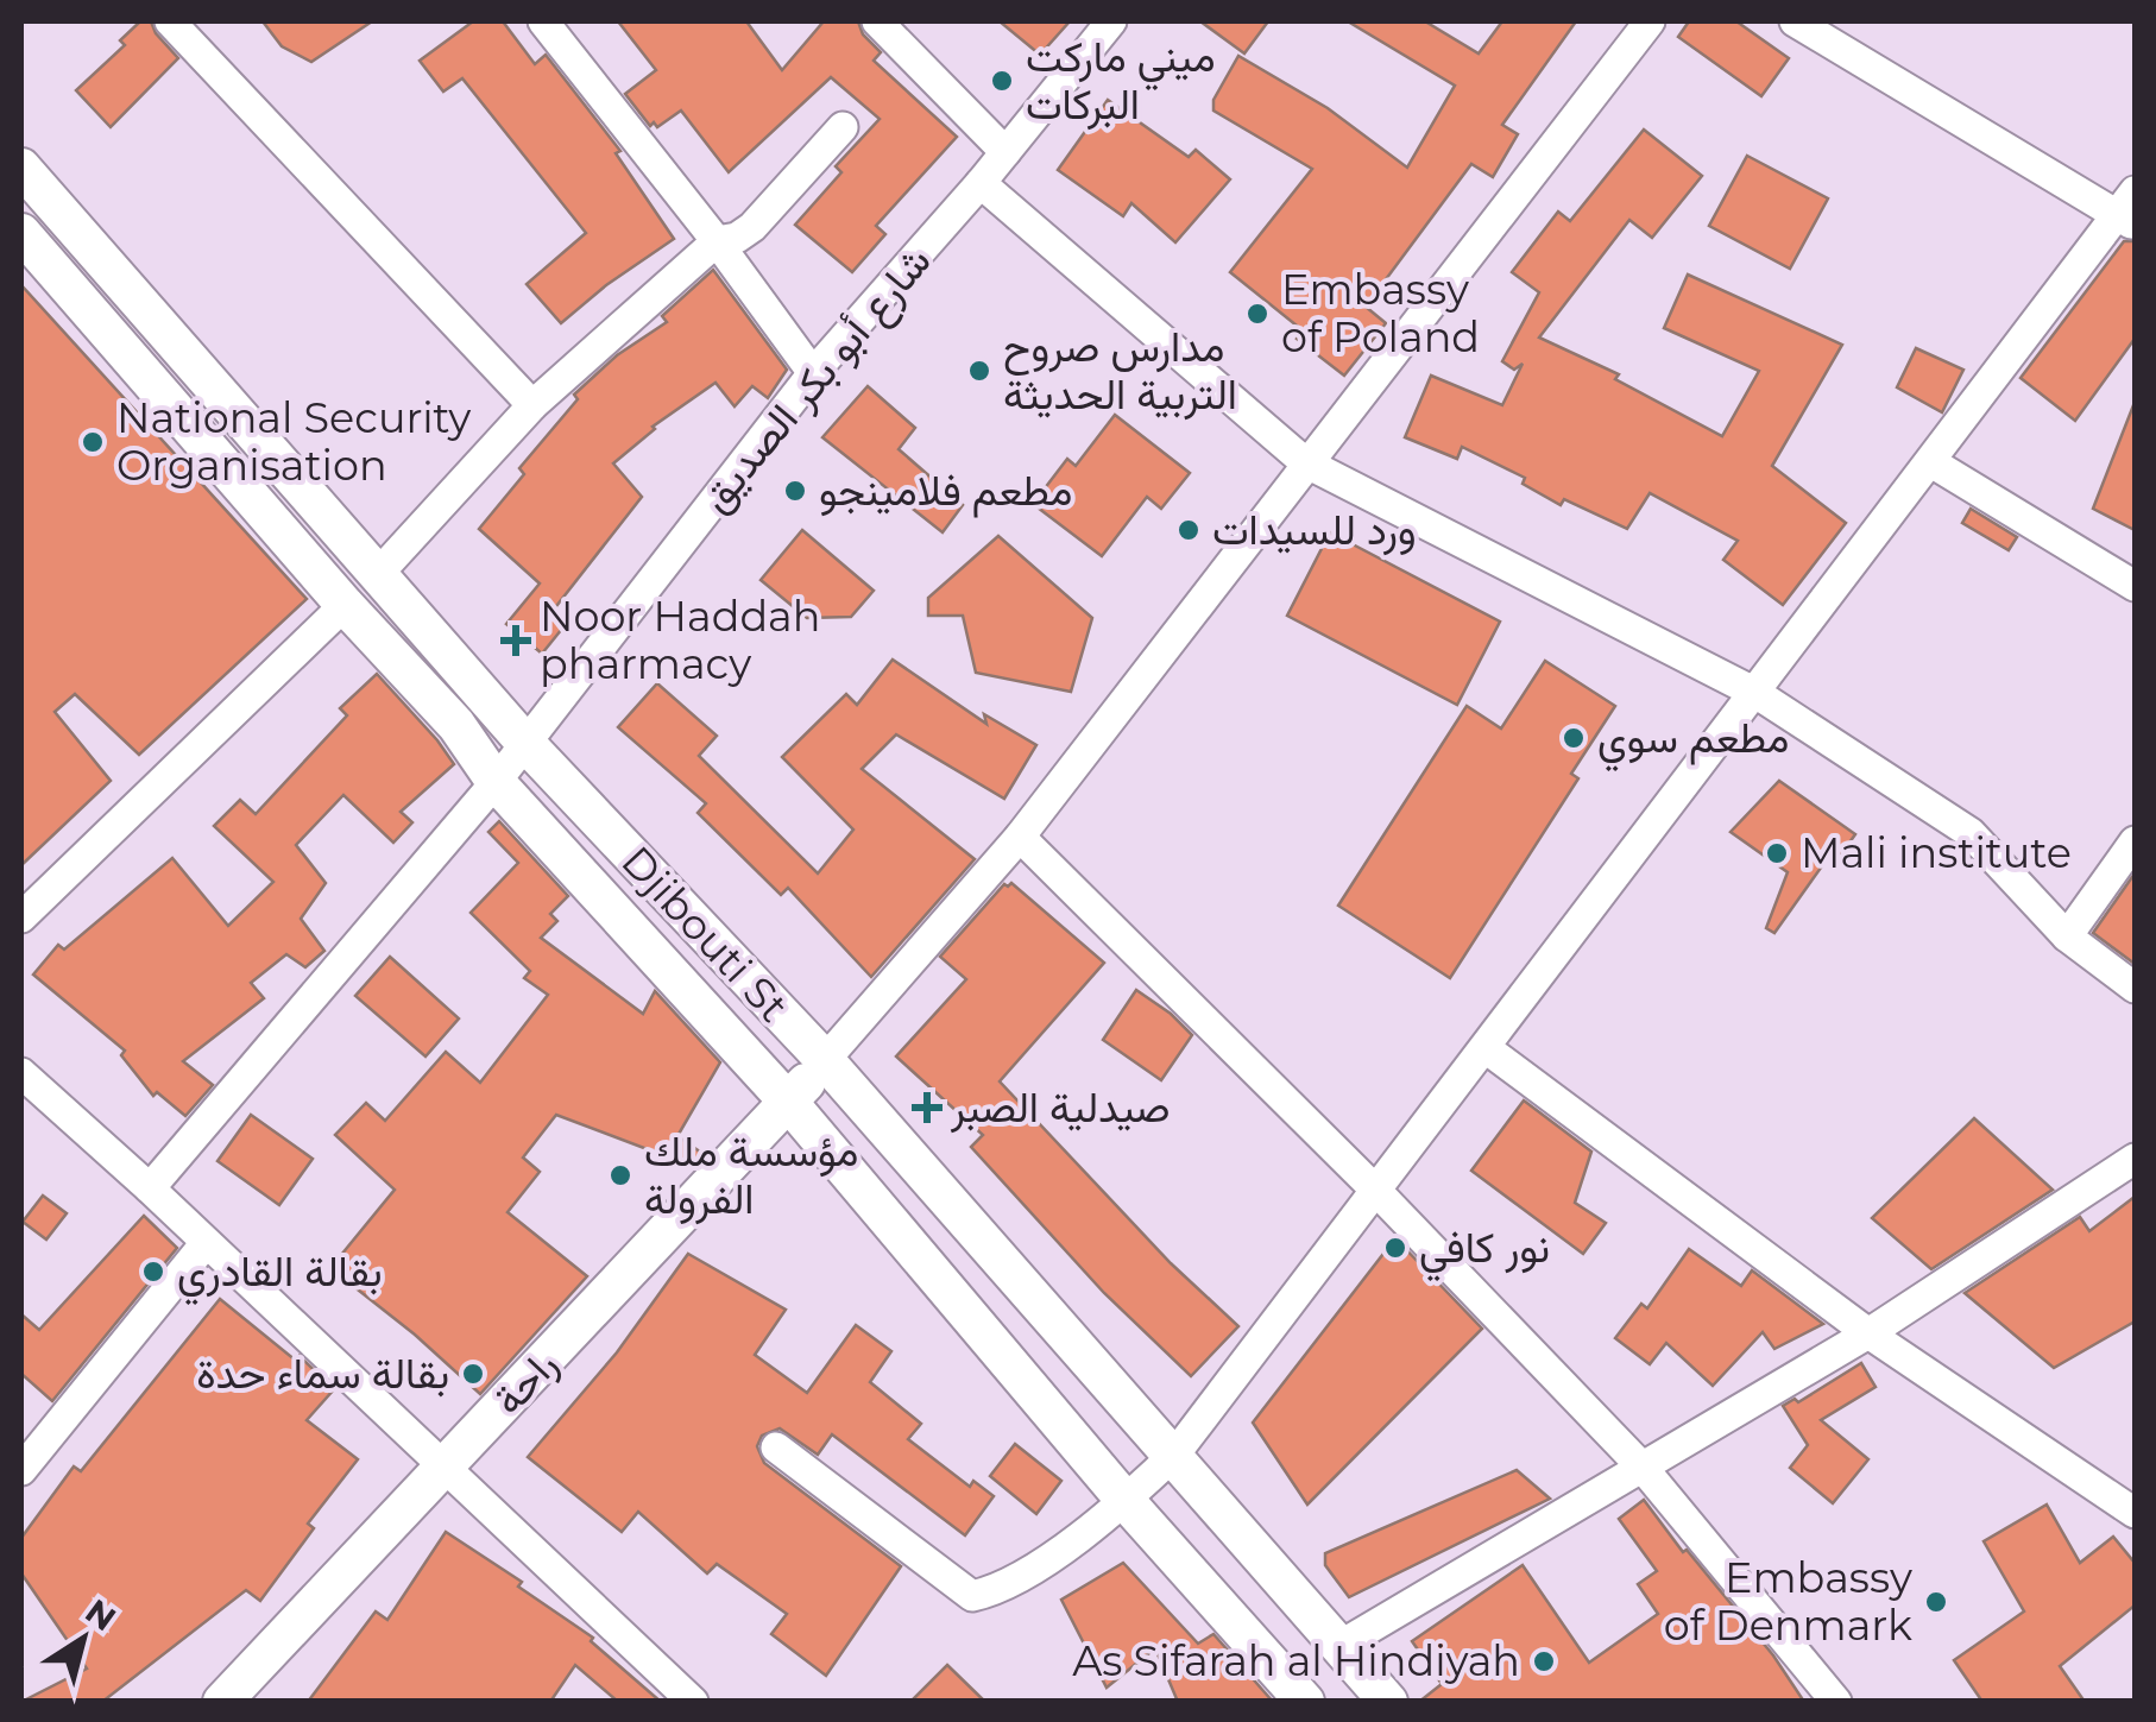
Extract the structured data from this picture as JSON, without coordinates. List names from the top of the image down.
{
  "streets": {
    "street": ["شارع أبو بكر الصديق", "Djibouti St", "راحة"]
  },
  "crossings": [
    ["شارع أبو بكر الصديق", "Djibouti St"],
    ["Djibouti St", "راحة"]
  ],
  "places": {
    "other": [
      "ميني ماركت البركات",
      "Embassy of Poland",
      "مدارس صروح التربية الحديثة",
      "National Security Organisation",
      "مطعم فلامينجو",
      "ورد للسيدات",
      "مطعم سوي",
      "Mali institute",
      "مؤسسة ملك الفرولة",
      "نور كافي",
      "بقالة القادري",
      "بقالة سماء حدة",
      "Embassy of Denmark",
      "As Sifarah al Hindiyah"
    ],
    "health": ["Noor Haddah pharmacy", "صيدلية الصبر"]
  },
  "north": "top right"
}
